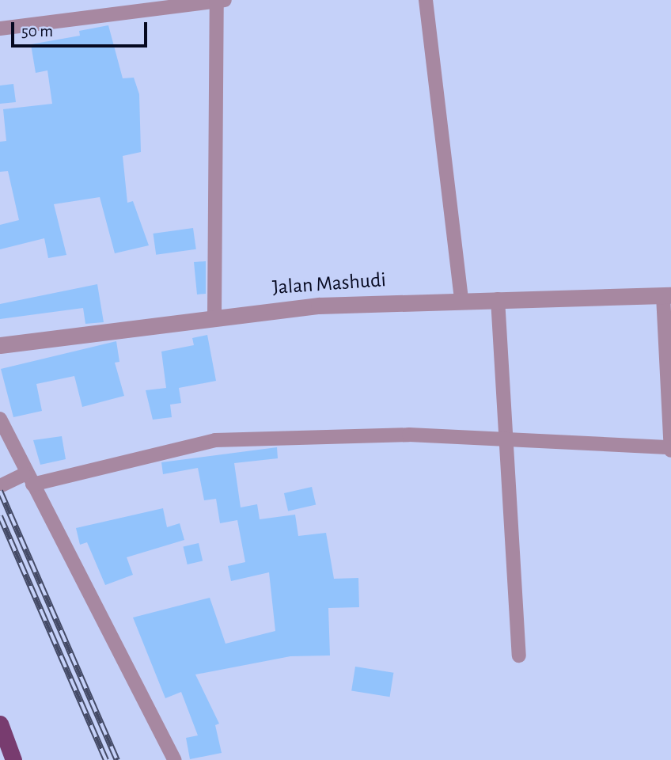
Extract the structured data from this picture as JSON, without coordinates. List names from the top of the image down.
{
  "streets": {
    "street": ["Jalan Mashudi"]
  },
  "scale_bar": "50 m"
}
